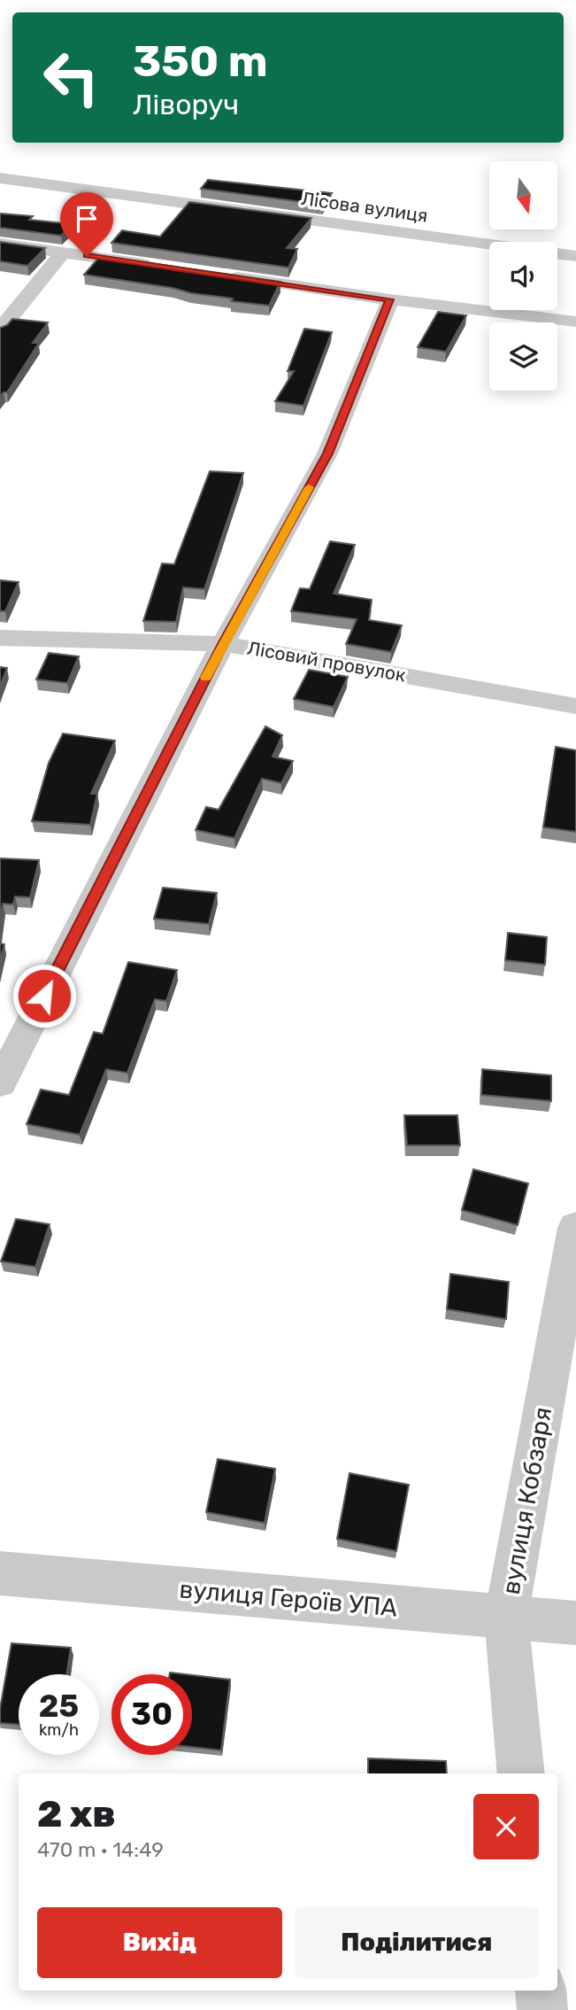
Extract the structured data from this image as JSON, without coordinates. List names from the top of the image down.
{
  "streets": {
    "street": [
      "Лісова вулиця",
      "Лісовий провулок",
      "вулиця Кобзаря",
      "вулиця Героїв УПА"
    ]
  },
  "crossings": [
    ["вулиця Кобзаря", "вулиця Героїв УПА"]
  ],
  "north": "bottom",
  "page": {
    "turn": ["350 m", "Ліворуч"],
    "speed": "25 km/h",
    "limit": "30",
    "heading": ["2 хв", "470 m · 14:49"],
    "buttons": ["Вихід", "Поділитися"]
  }
}
